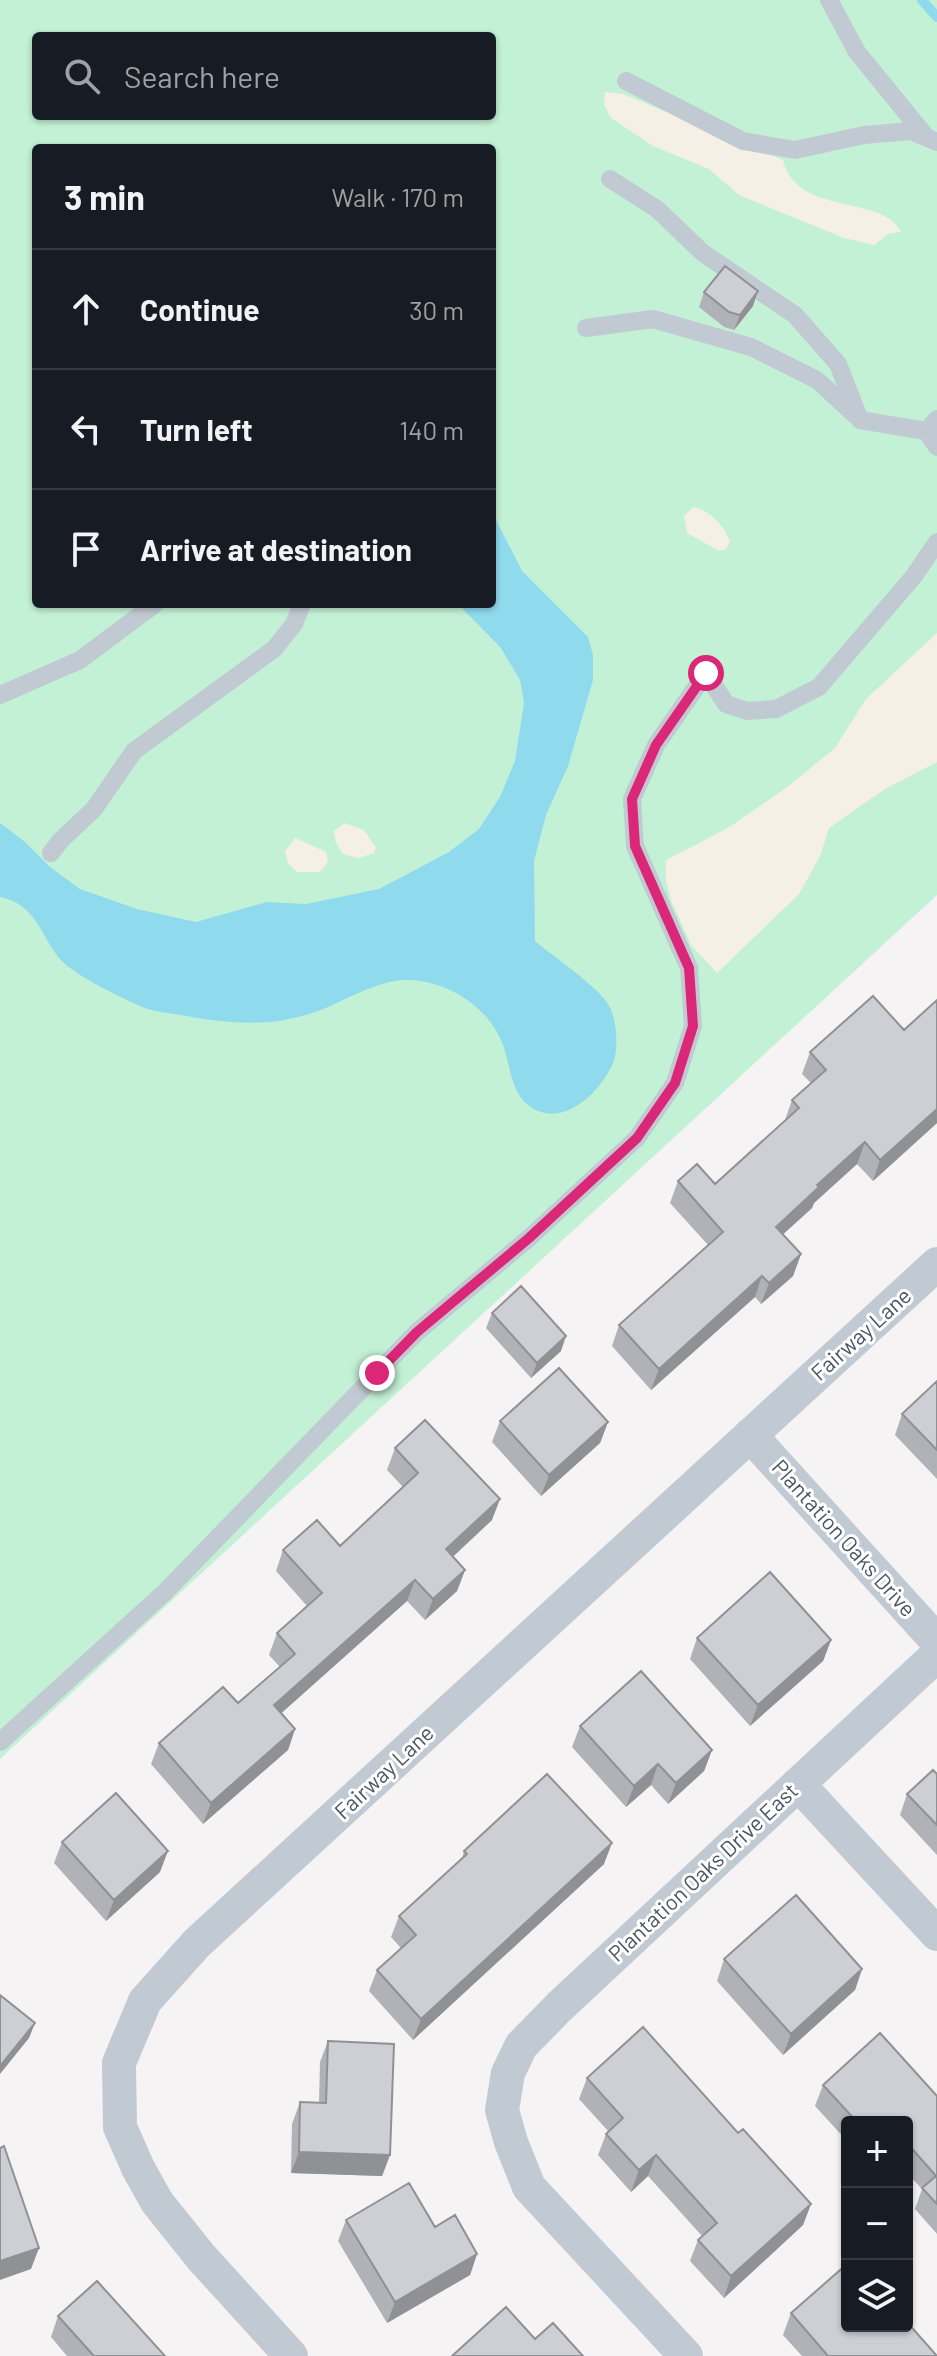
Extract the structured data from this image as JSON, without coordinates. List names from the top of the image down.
{
  "streets": {
    "street": ["Fairway Lane", "Plantation Oaks Drive", "Plantation Oaks Drive East"]
  },
  "crossings": [
    ["Fairway Lane", "Plantation Oaks Drive"]
  ],
  "page": {
    "search": "Search here",
    "heading": ["3 min", "Walk · 170 m"],
    "list": [
      ["Continue", "30 m"],
      ["Turn left", "140 m"],
      "Arrive at destination"
    ],
    "map_buttons": ["+", "−"]
  }
}
